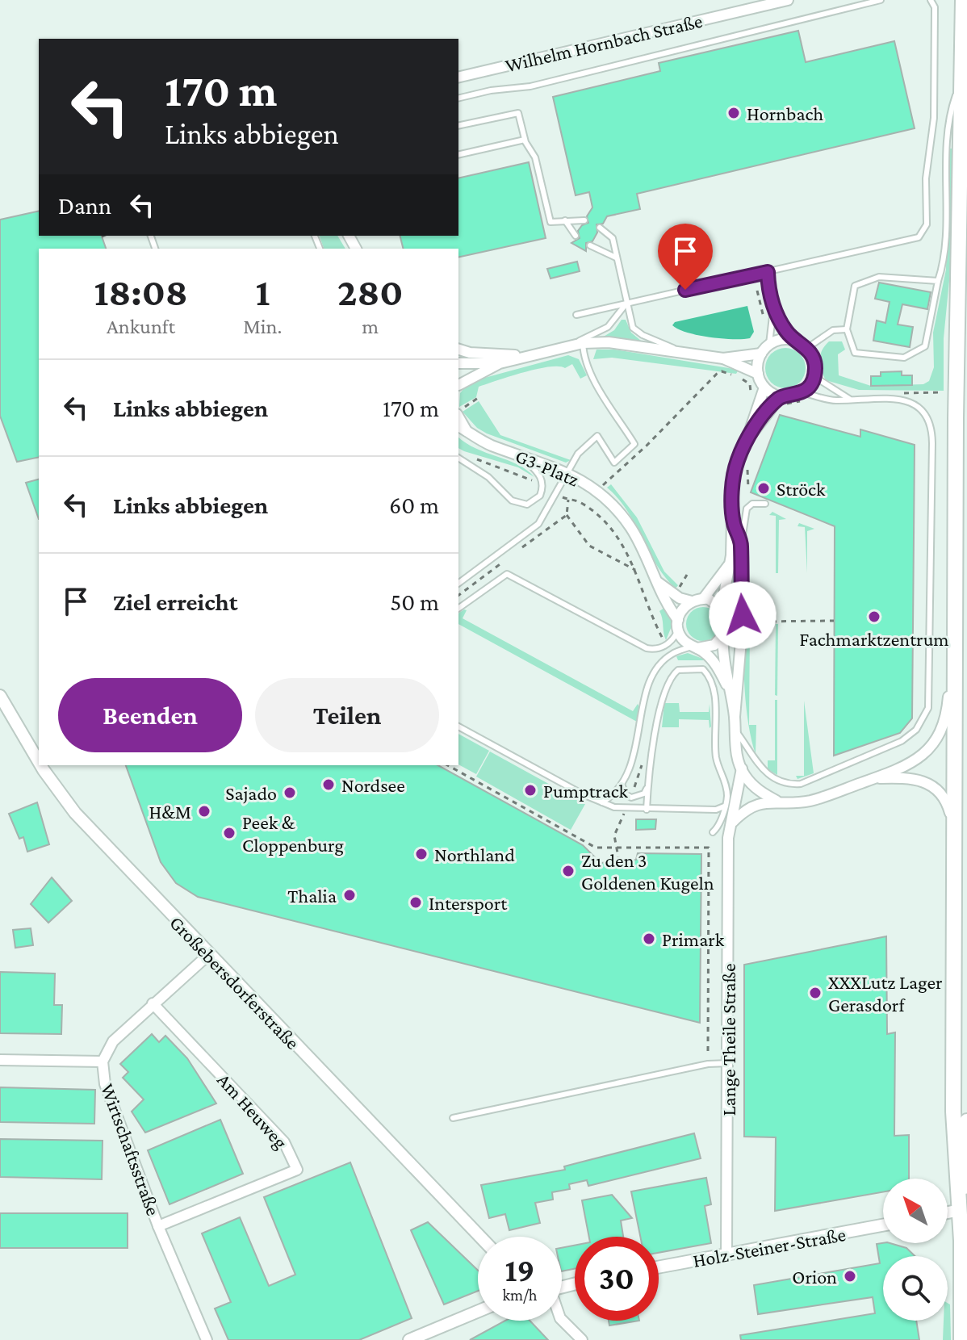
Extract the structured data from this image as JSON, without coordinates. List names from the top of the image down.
{
  "streets": {
    "street": [
      "Wilhelm Hornbach Straße",
      "G3-Platz",
      "Großebersdorferstraße",
      "Lange Theile Straße",
      "Am Heuweg",
      "Wirtschaftsstraße",
      "Holz-Steiner-Straße"
    ]
  },
  "crossings": [
    ["G3-Platz", "Lange Theile Straße"],
    ["Großebersdorferstraße", "Wirtschaftsstraße"],
    ["Lange Theile Straße", "Holz-Steiner-Straße"],
    ["Am Heuweg", "Wirtschaftsstraße"]
  ],
  "places": [
    "Hornbach",
    "Ströck",
    "Fachmarktzentrum",
    "Nordsee",
    "Pumptrack",
    "Sajado",
    "H&M",
    "Peek & Cloppenburg",
    "Northland",
    "Zu den 3 Goldenen Kugeln",
    "Thalia",
    "Intersport",
    "Primark",
    "XXXLutz Lager Gerasdorf",
    "Orion"
  ],
  "north": "top left",
  "page": {
    "turn": ["170 m", "Links abbiegen"],
    "then": "Dann",
    "eta": [
      "18:08",
      "Ankunft",
      "1",
      "Min.",
      "280",
      "m"
    ],
    "list": [
      {
        "name": "Links abbiegen",
        "value": "170 m"
      },
      {
        "name": "Links abbiegen",
        "value": "60 m"
      },
      {
        "name": "Ziel erreicht",
        "value": "50 m"
      }
    ],
    "buttons": ["Beenden", "Teilen"],
    "speed": "19 km/h",
    "limit": "30"
  }
}
